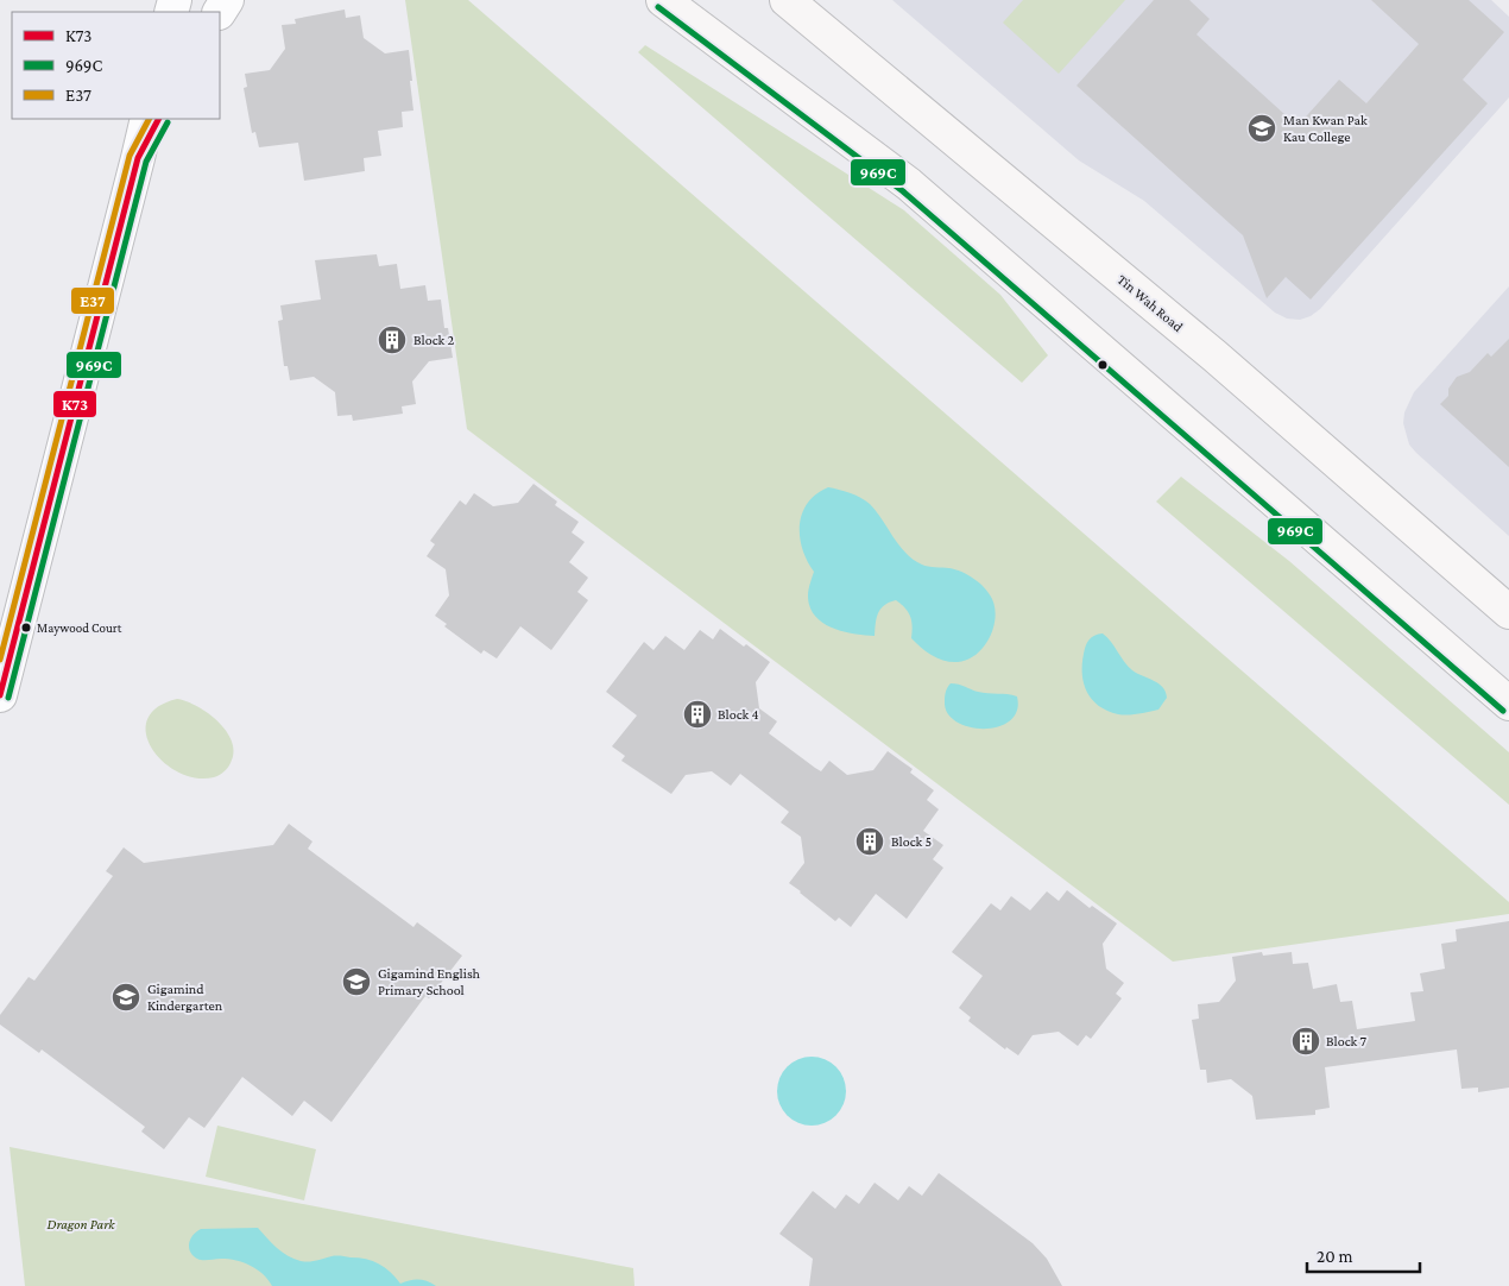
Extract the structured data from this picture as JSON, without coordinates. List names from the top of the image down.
{
  "streets": {
    "main road": ["Tin Wah Road"]
  },
  "parks": ["Dragon Park"],
  "places": {
    "school or university": ["Man Kwan Pak Kau College", "Gigamind English Primary School", "Gigamind Kindergarten"],
    "building": [
      "Block 2",
      "Block 4",
      "Block 5",
      "Block 7"
    ],
    "other": ["Maywood Court"]
  },
  "lines": ["transit line 969C", "transit line K73", "transit line E37"],
  "legend": ["K73", "969C", "E37"],
  "scale_bar": "20 m"
}
